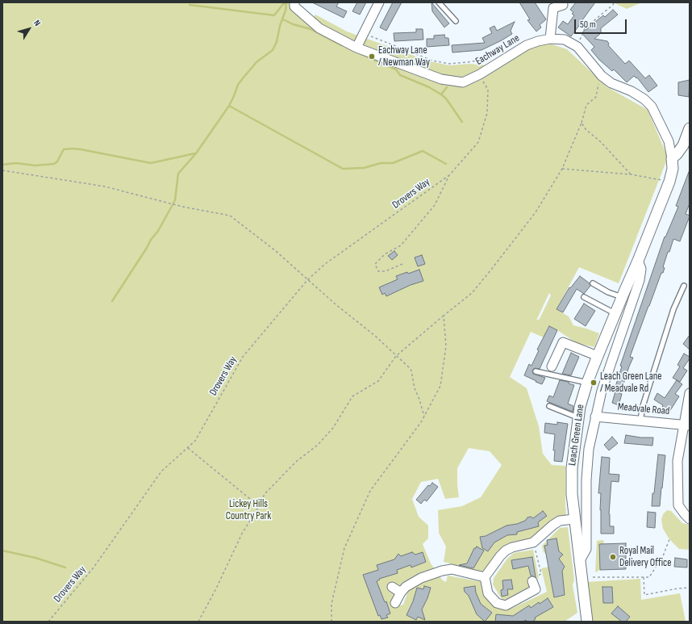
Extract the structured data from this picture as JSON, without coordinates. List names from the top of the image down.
{
  "streets": {
    "street": ["Eachway Lane", "Meadvale Road", "Leach Green Lane"],
    "path": ["Drovers Way"]
  },
  "crossings": [
    ["Eachway Lane", "Leach Green Lane"],
    ["Meadvale Road", "Leach Green Lane"]
  ],
  "parks": ["Lickey Hills Country Park"],
  "places": ["Eachway Lane / Newman Way", "Leach Green Lane / Meadvale Rd", "Royal Mail Delivery Office"],
  "scale_bar": "50 m",
  "north": "top right"
}
